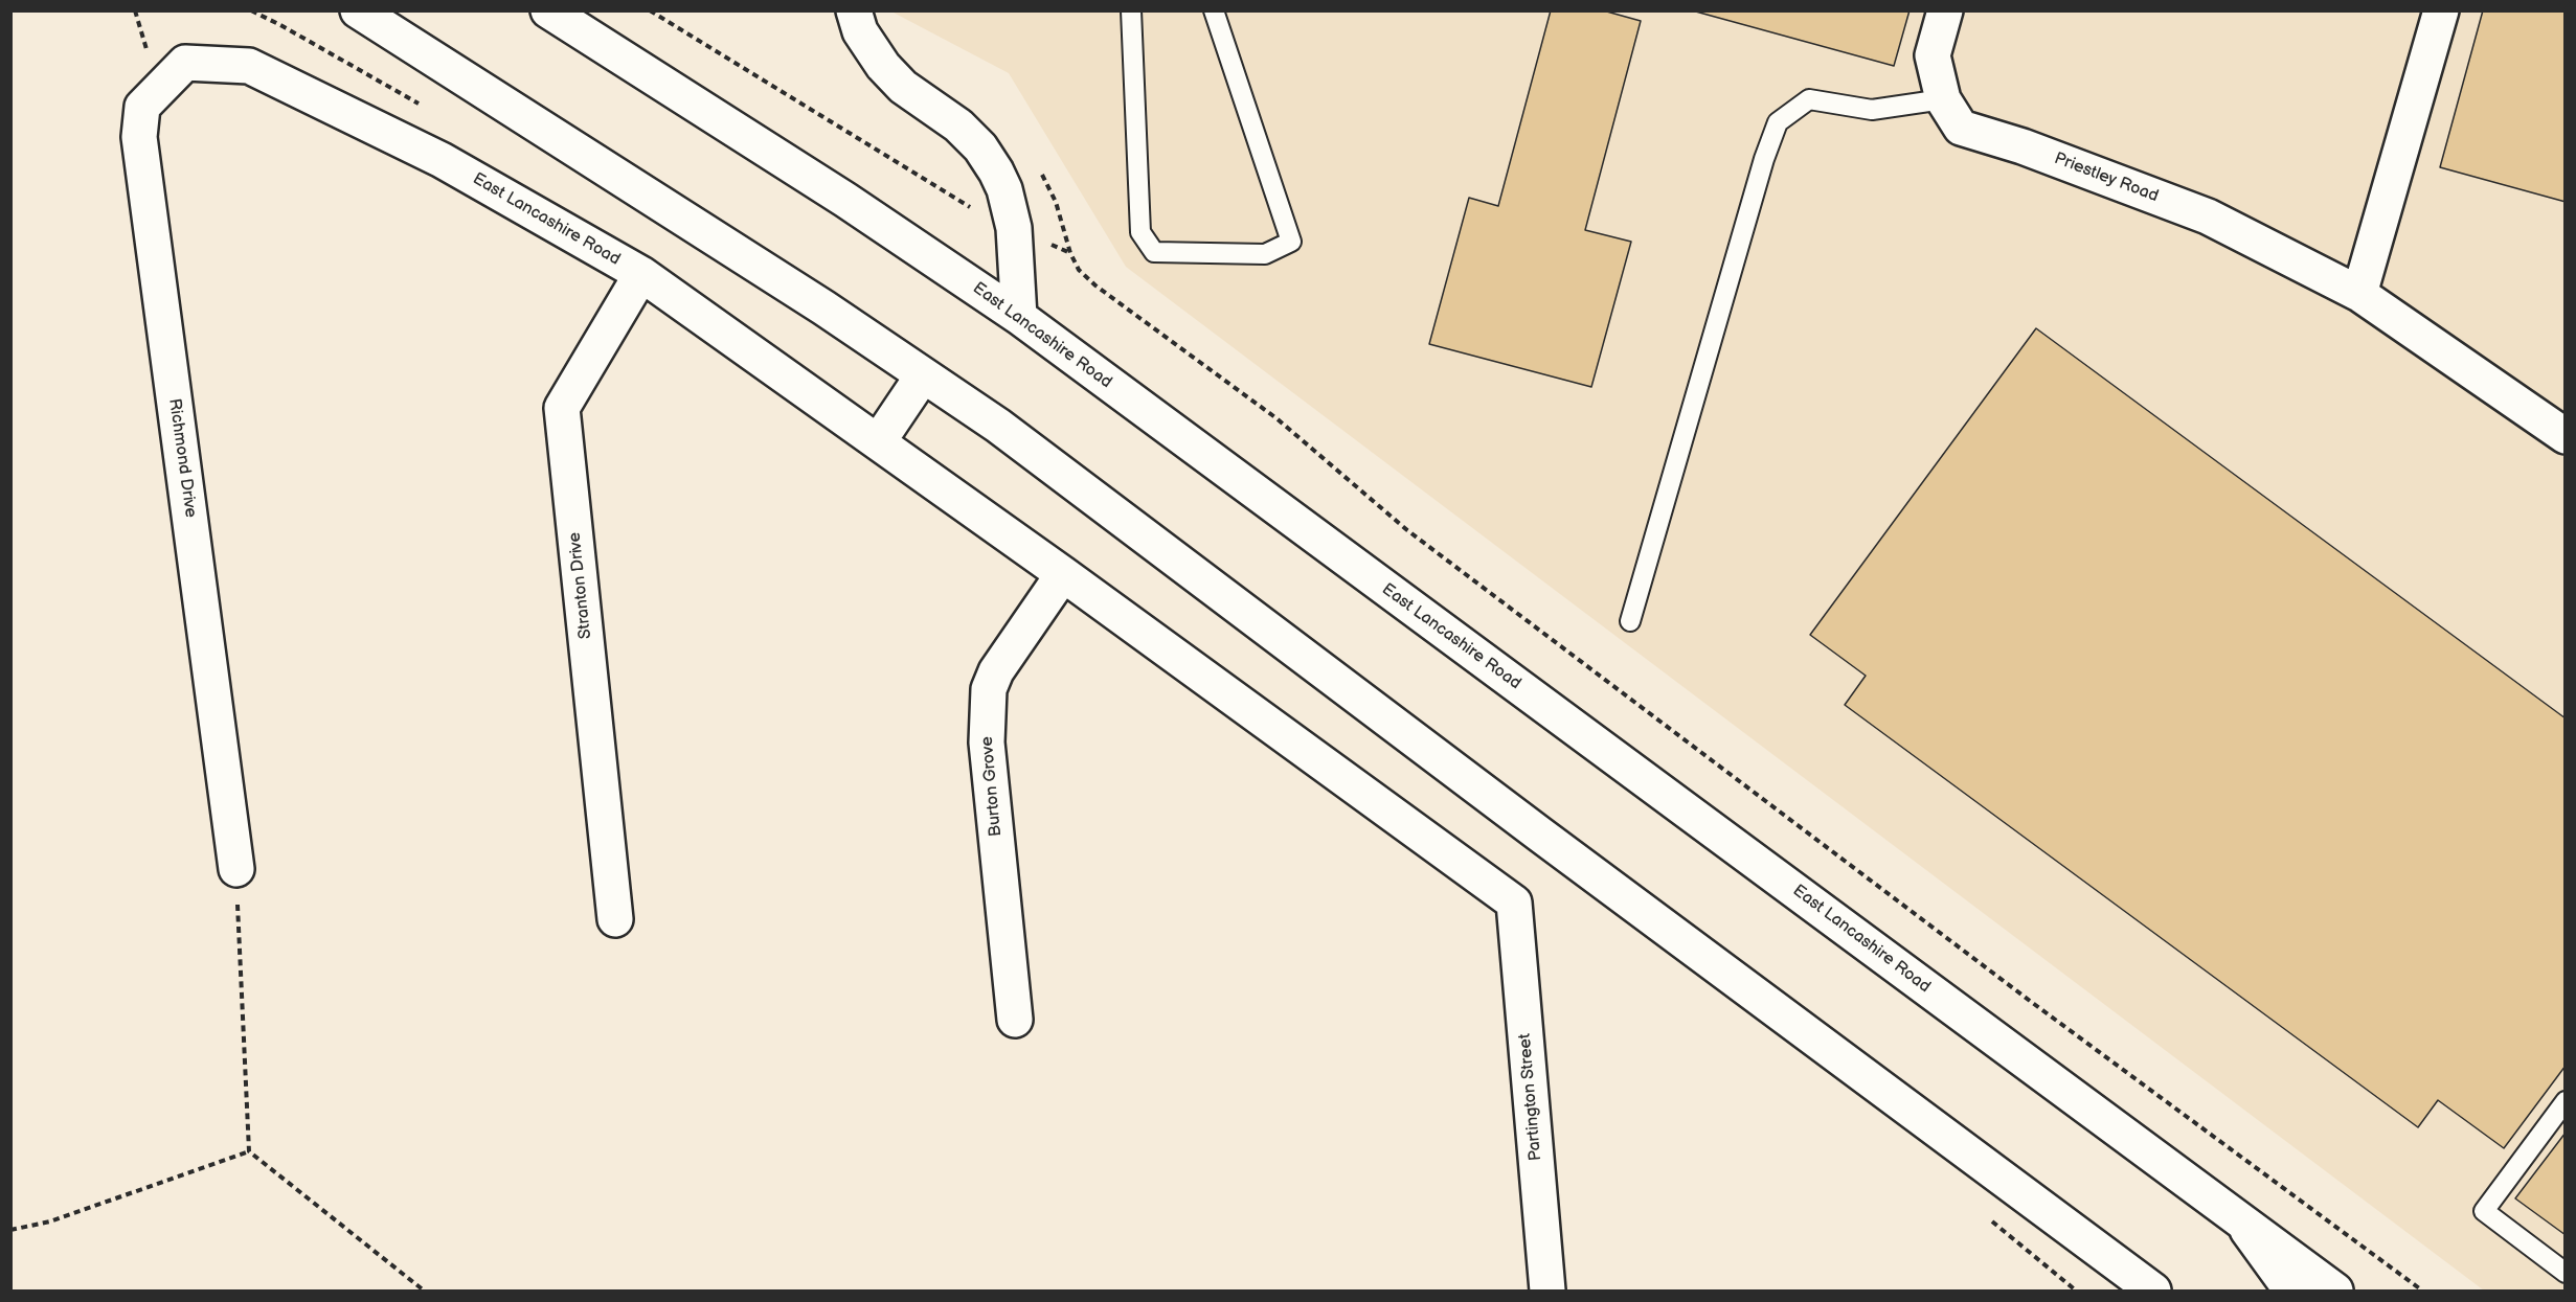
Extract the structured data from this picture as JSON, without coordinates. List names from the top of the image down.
{
  "streets": {
    "main road": [
      "Priestley Road",
      "East Lancashire Road",
      "Richmond Drive",
      "Stranton Drive",
      "Burton Grove",
      "Partington Street"
    ]
  },
  "crossings": [
    ["East Lancashire Road", "Richmond Drive"],
    ["East Lancashire Road", "Stranton Drive"],
    ["East Lancashire Road", "Burton Grove"],
    ["East Lancashire Road", "Partington Street"]
  ]
}
